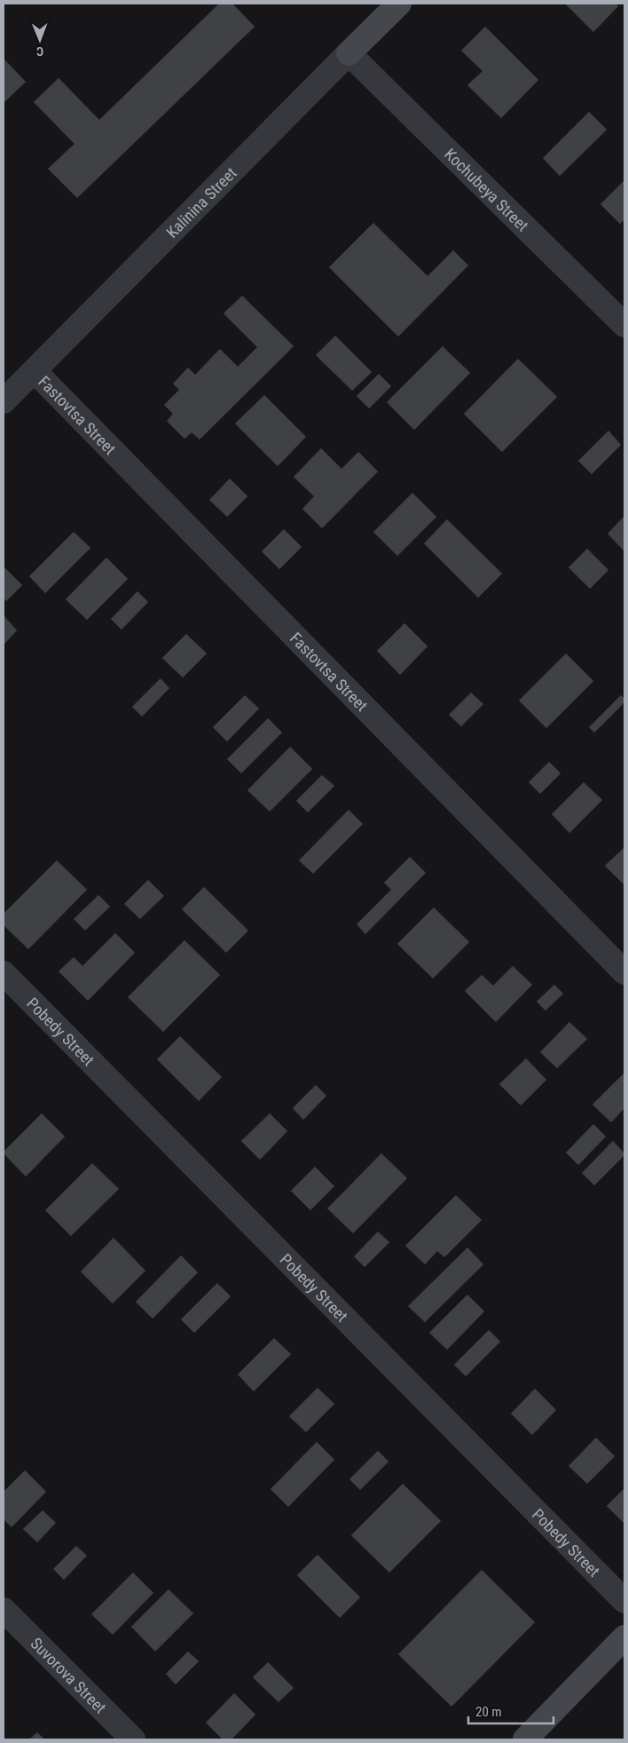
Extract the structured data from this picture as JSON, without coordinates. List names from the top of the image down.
{
  "streets": {
    "main road": ["Kalinina Street"],
    "street": [
      "Kochubeya Street",
      "Fastovtsa Street",
      "Pobedy Street",
      "Suvorova Street"
    ]
  },
  "crossings": [
    ["Kochubeya Street", "Kalinina Street"],
    ["Kalinina Street", "Fastovtsa Street"]
  ],
  "scale_bar": "20 m",
  "north": "bottom"
}
